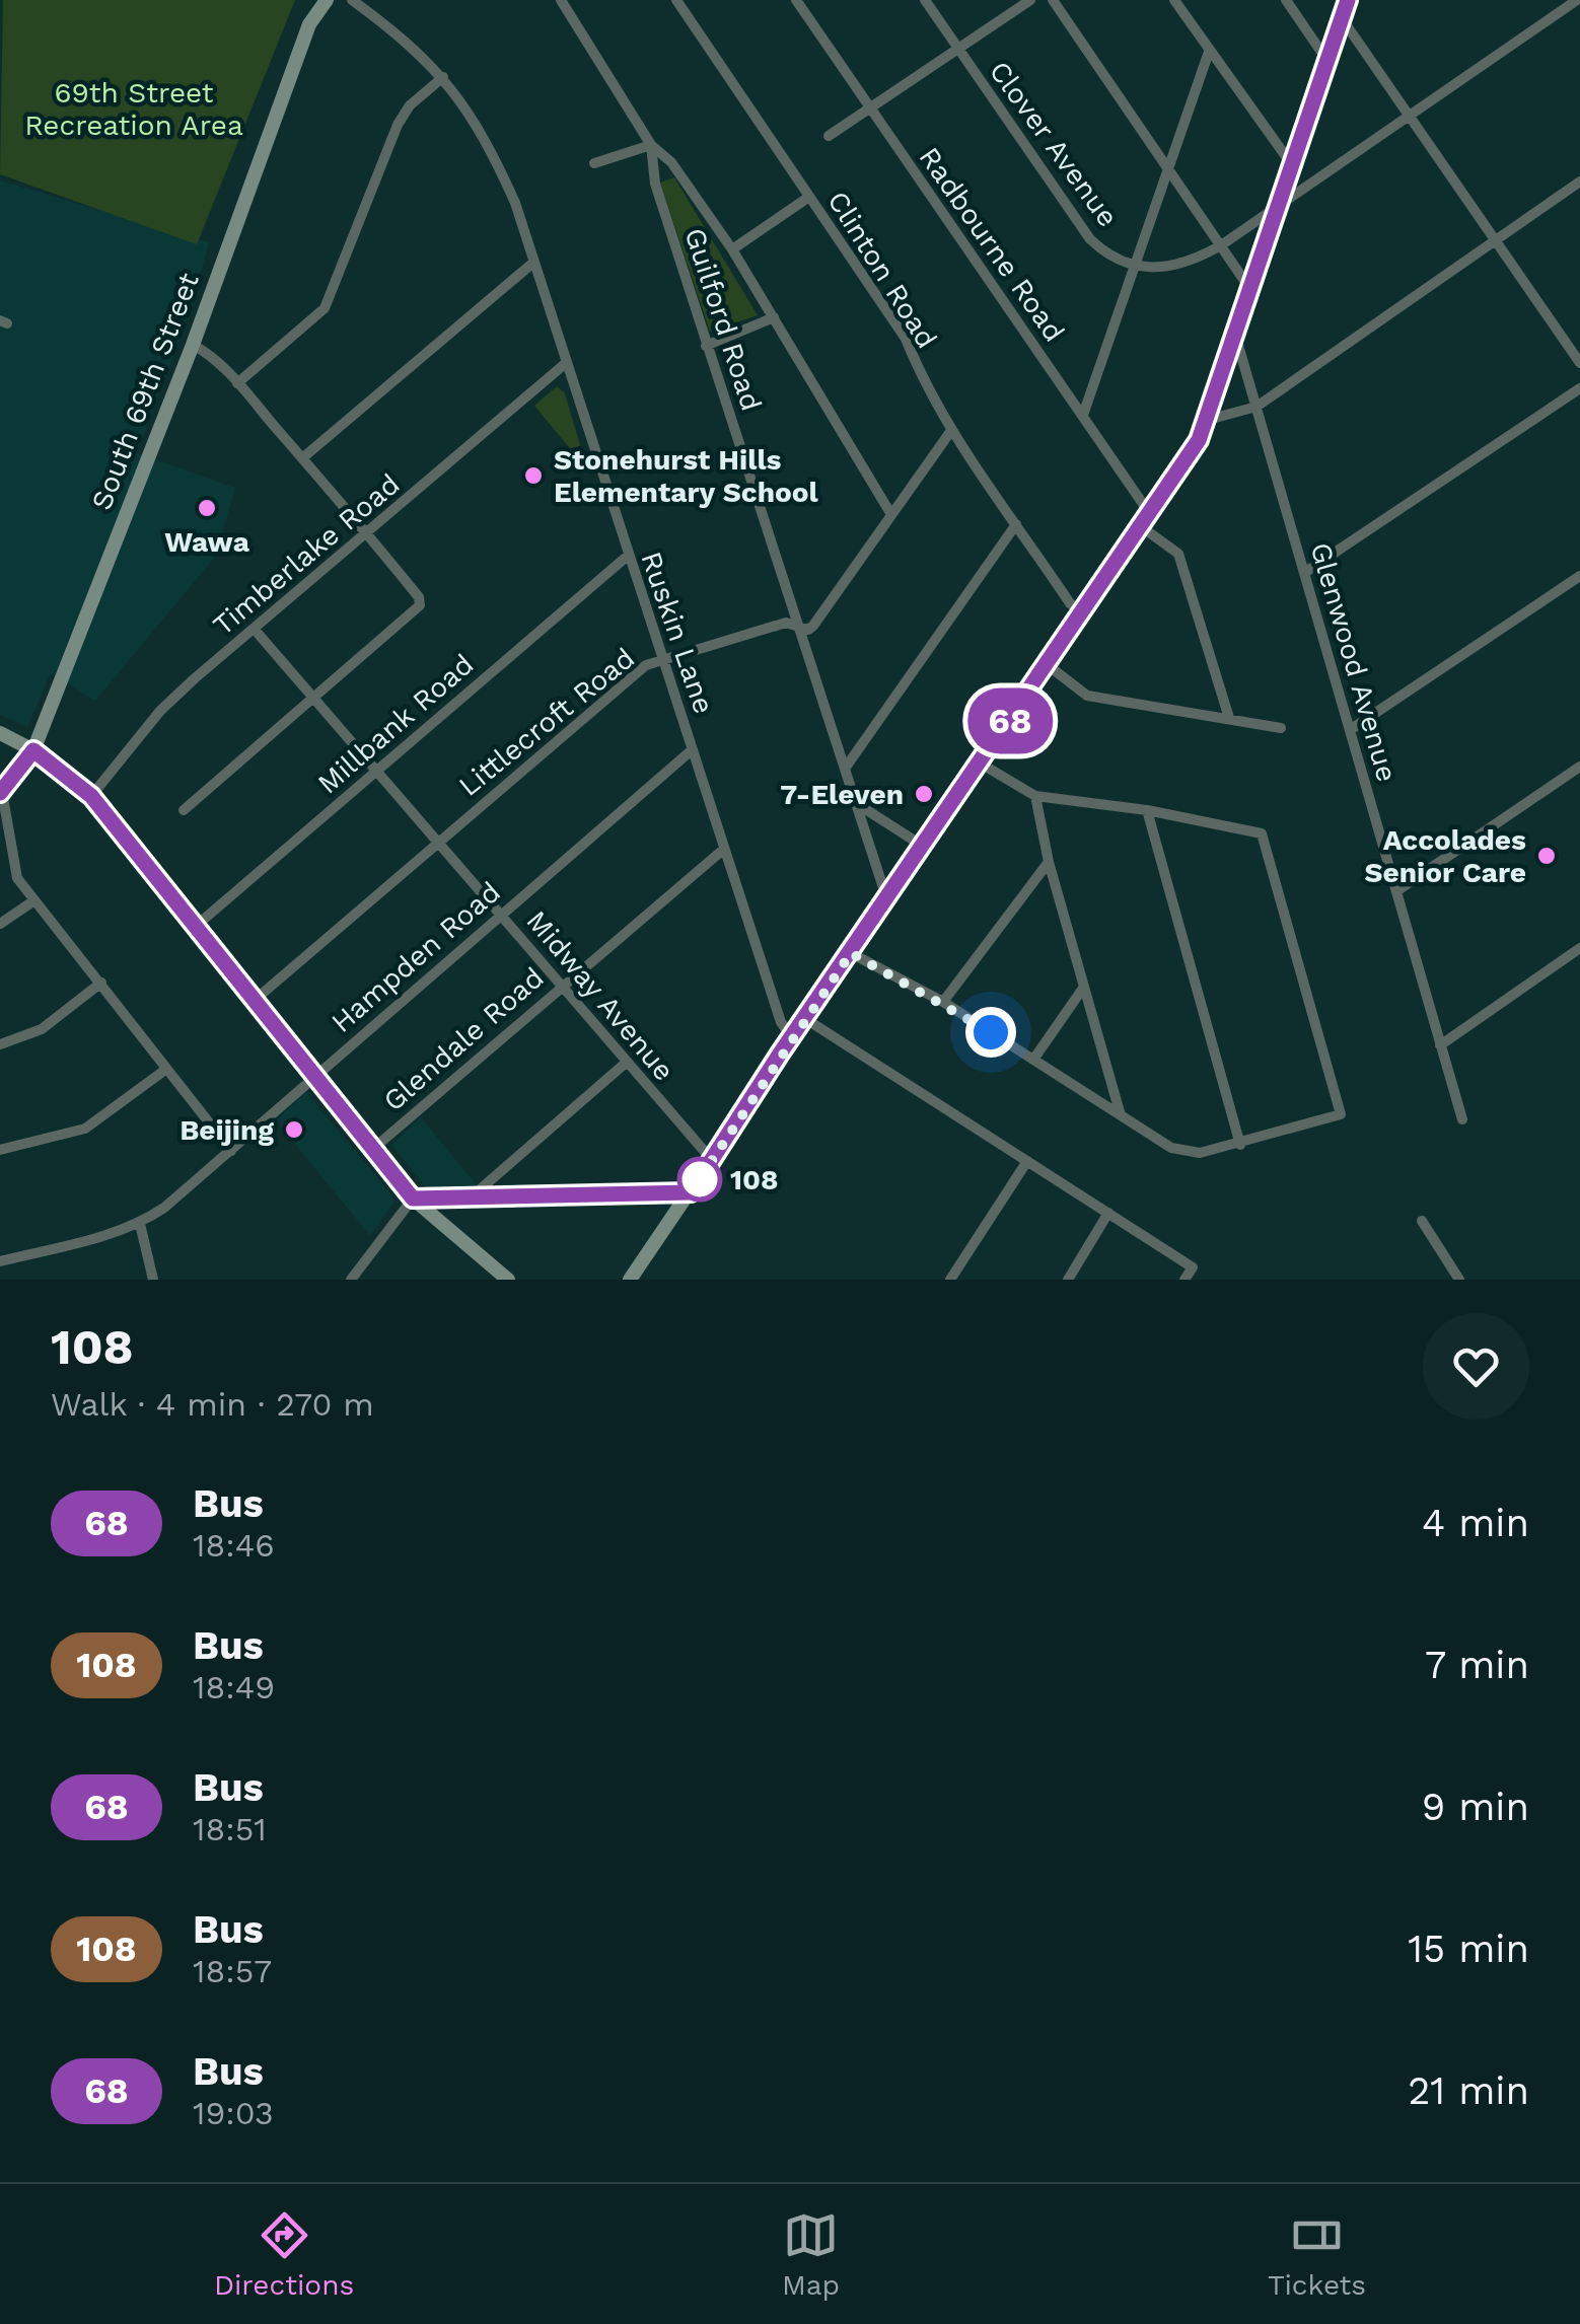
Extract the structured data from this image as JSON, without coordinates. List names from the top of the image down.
{
  "streets": {
    "main road": ["South 69th Street"],
    "street": [
      "Clover Avenue",
      "Radbourne Road",
      "Clinton Road",
      "Guilford Road",
      "Timberlake Road",
      "Ruskin Lane",
      "Glenwood Avenue",
      "Littlecroft Road",
      "Millbank Road",
      "Hampden Road",
      "Midway Avenue",
      "Glendale Road"
    ]
  },
  "crossings": [
    ["Guilford Road", "Littlecroft Road"],
    ["Timberlake Road", "Ruskin Lane"],
    ["Timberlake Road", "Midway Avenue"],
    ["Ruskin Lane", "Littlecroft Road"],
    ["Ruskin Lane", "Millbank Road"],
    ["Ruskin Lane", "Hampden Road"],
    ["Ruskin Lane", "Glendale Road"],
    ["Littlecroft Road", "Midway Avenue"],
    ["Millbank Road", "Midway Avenue"],
    ["Hampden Road", "Midway Avenue"],
    ["Midway Avenue", "Glendale Road"]
  ],
  "parks": ["69th Street Recreation Area"],
  "places": [
    "Stonehurst Hills Elementary School",
    "Wawa",
    "7-Eleven",
    "Accolades Senior Care",
    "Beijing",
    "108"
  ],
  "lines": ["bus line 68"],
  "page": {
    "on_map": "68",
    "heading": ["108", "Walk · 4 min · 270 m"],
    "list": [
      {
        "mark": "68",
        "name": "Bus",
        "note": "18:46",
        "value": "4 min"
      },
      {
        "mark": "108",
        "name": "Bus",
        "note": "18:49",
        "value": "7 min"
      },
      {
        "mark": "68",
        "name": "Bus",
        "note": "18:51",
        "value": "9 min"
      },
      {
        "mark": "108",
        "name": "Bus",
        "note": "18:57",
        "value": "15 min"
      },
      {
        "mark": "68",
        "name": "Bus",
        "note": "19:03",
        "value": "21 min"
      }
    ],
    "tabs": ["Directions", "Map", "Tickets"]
  }
}
